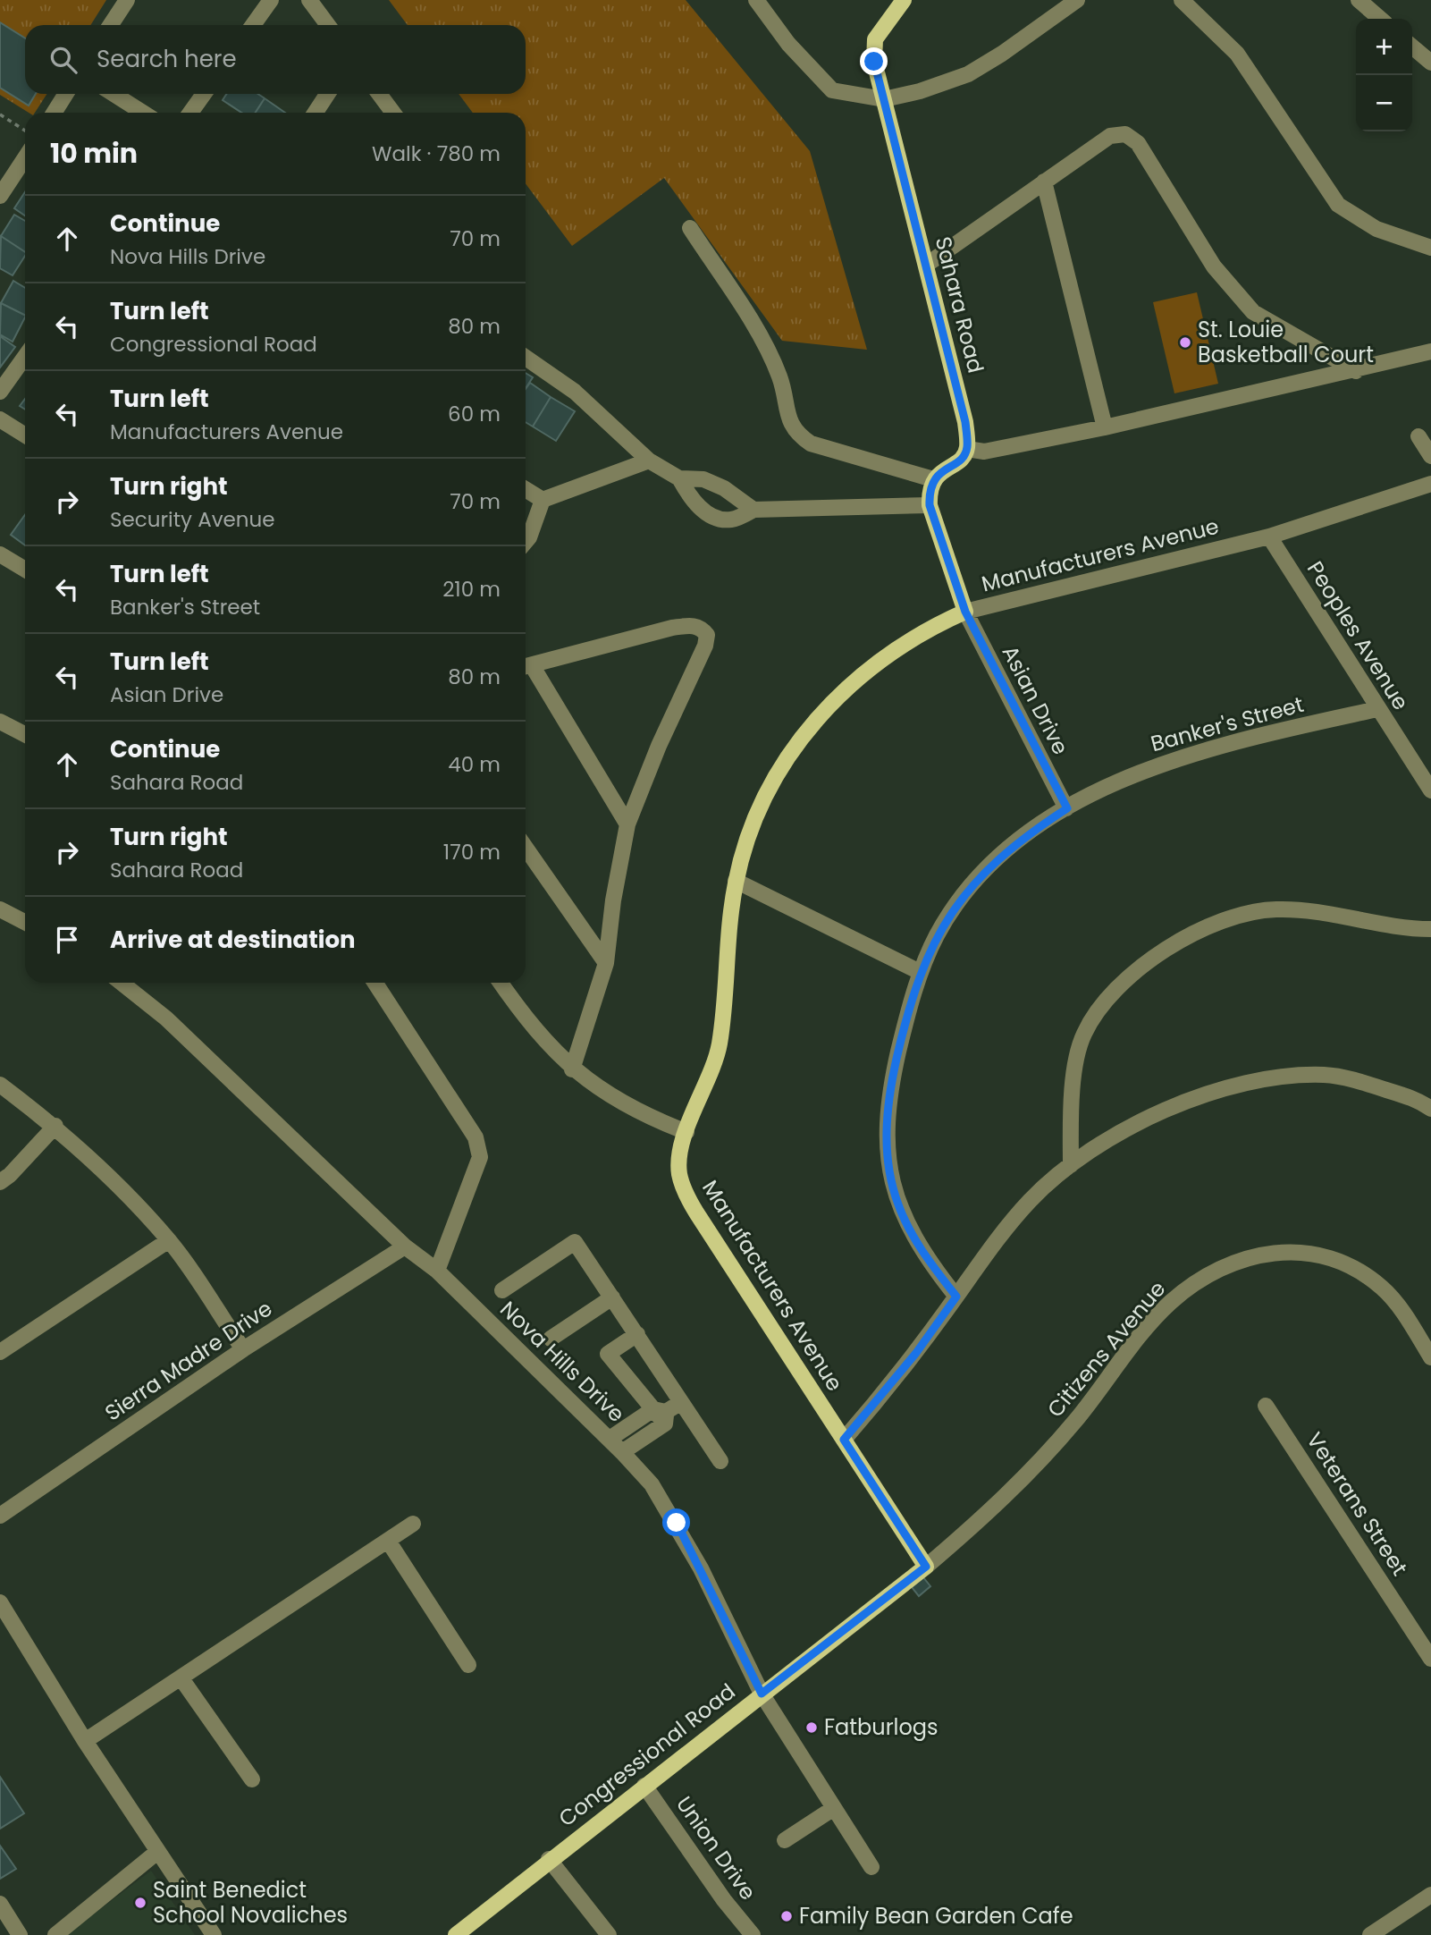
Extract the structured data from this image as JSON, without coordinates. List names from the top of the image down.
{
  "streets": {
    "main road": ["Sahara Road", "Manufacturers Avenue", "Congressional Road"],
    "street": [
      "Peoples Avenue",
      "Asian Drive",
      "Banker's Street",
      "Citizens Avenue",
      "Sierra Madre Drive",
      "Nova Hills Drive",
      "Veterans Street",
      "Union Drive"
    ]
  },
  "crossings": [
    ["Manufacturers Avenue", "Peoples Avenue"],
    ["Manufacturers Avenue", "Asian Drive"],
    ["Manufacturers Avenue", "Citizens Avenue"],
    ["Manufacturers Avenue", "Congressional Road"],
    ["Peoples Avenue", "Banker's Street"],
    ["Asian Drive", "Banker's Street"],
    ["Citizens Avenue", "Congressional Road"],
    ["Sierra Madre Drive", "Nova Hills Drive"],
    ["Nova Hills Drive", "Congressional Road"],
    ["Congressional Road", "Union Drive"]
  ],
  "places": [
    "St. Louie Basketball Court",
    "Fatburlogs",
    "Saint Benedict School Novaliches",
    "Family Bean Garden Cafe"
  ],
  "page": {
    "map_buttons": ["+", "−"],
    "search": "Search here",
    "heading": ["10 min", "Walk · 780 m"],
    "list": [
      ["Continue", "Nova Hills Drive", "70 m"],
      ["Turn left", "Congressional Road", "80 m"],
      ["Turn left", "Manufacturers Avenue", "60 m"],
      ["Turn right", "Security Avenue", "70 m"],
      ["Turn left", "Banker's Street", "210 m"],
      ["Turn left", "Asian Drive", "80 m"],
      ["Continue", "Sahara Road", "40 m"],
      ["Turn right", "Sahara Road", "170 m"],
      "Arrive at destination"
    ]
  }
}
